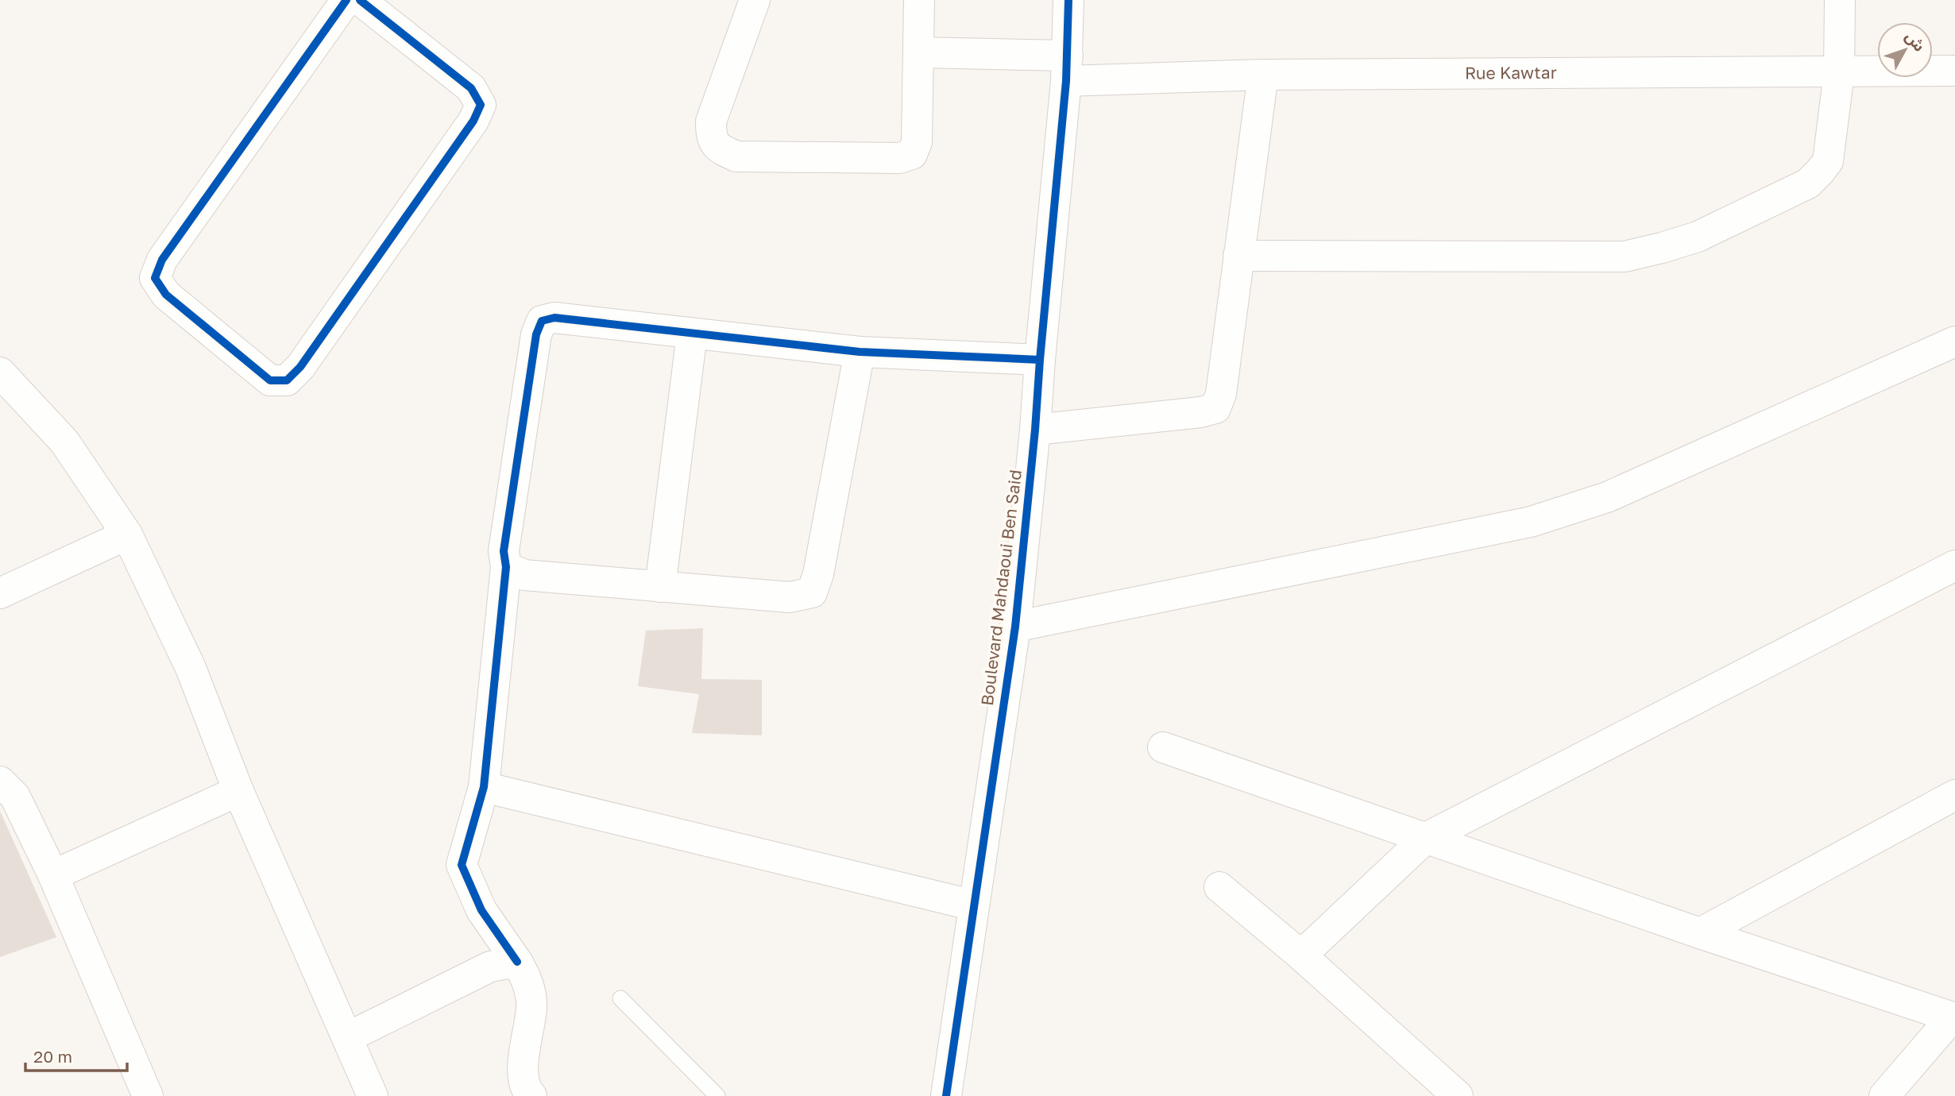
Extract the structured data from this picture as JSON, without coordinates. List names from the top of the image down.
{
  "streets": {
    "street": ["Rue Kawtar", "Boulevard Mahdaoui Ben Said"]
  },
  "crossings": [
    ["Rue Kawtar", "Boulevard Mahdaoui Ben Said"]
  ],
  "scale_bar": "20 m",
  "north": "top right"
}
